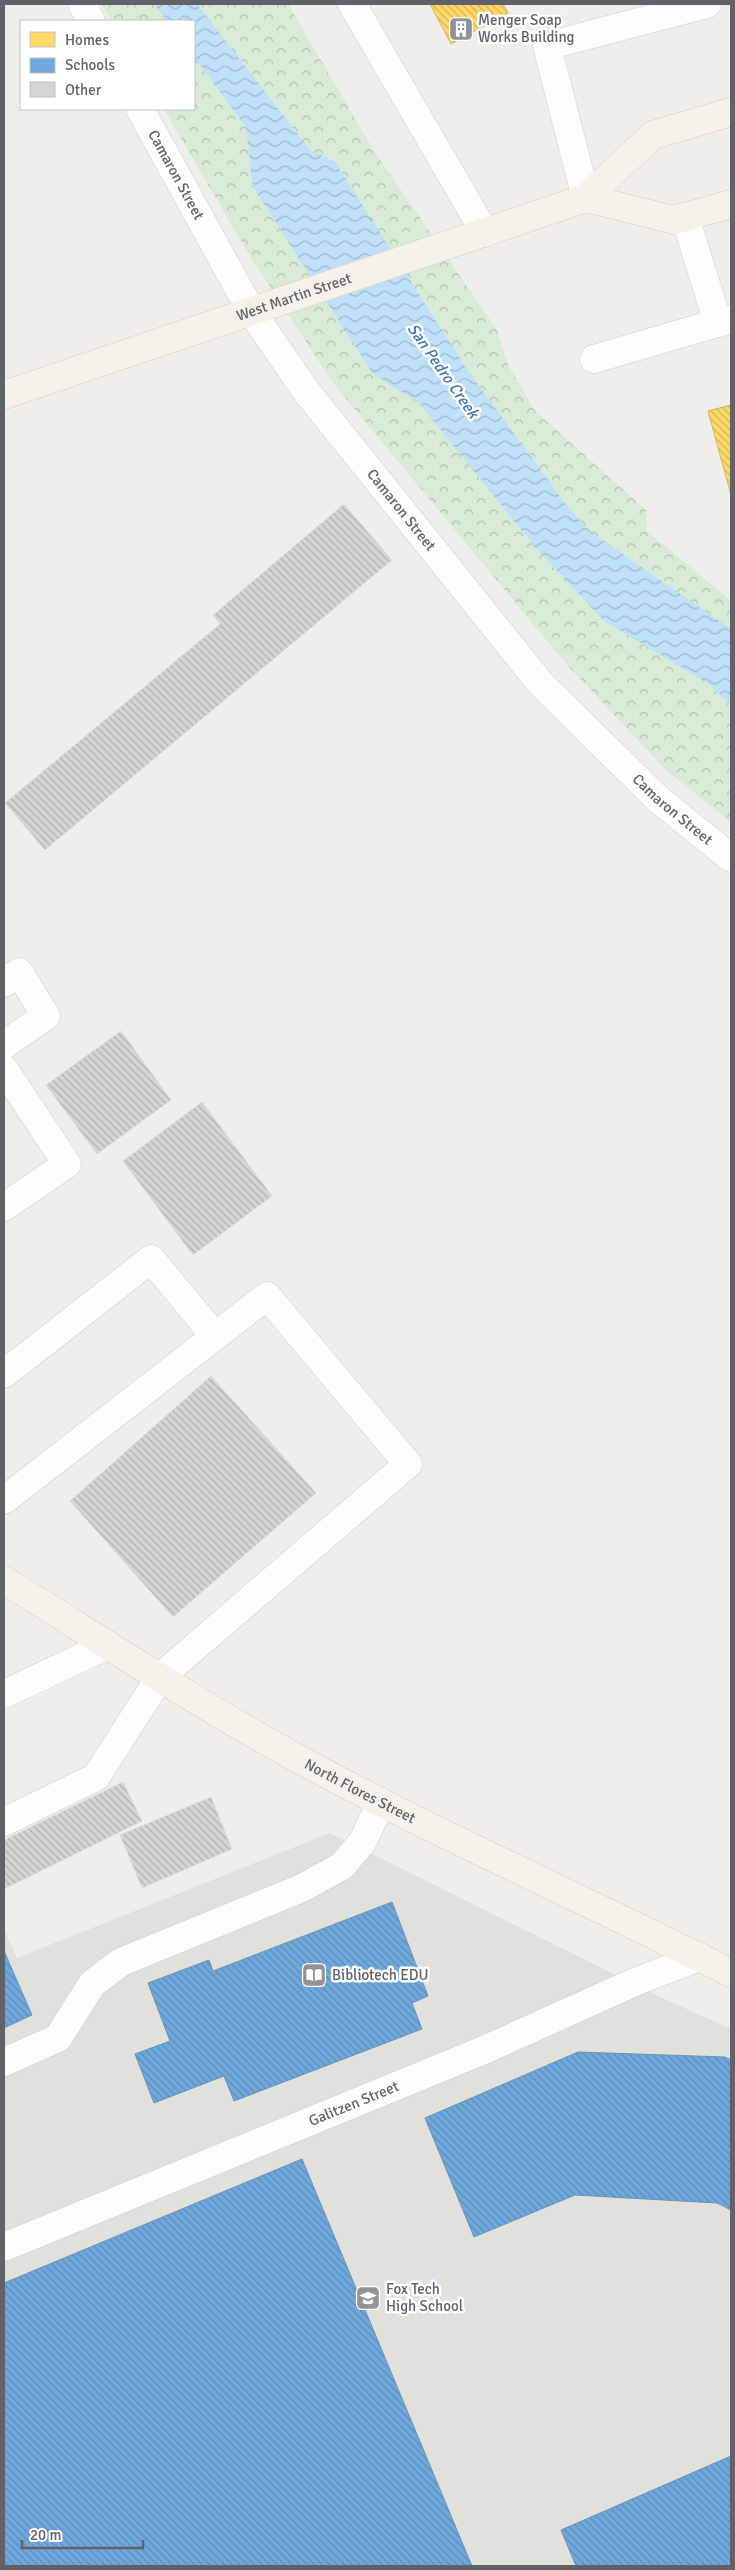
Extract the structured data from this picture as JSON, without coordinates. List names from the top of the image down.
{
  "streets": {
    "main road": ["West Martin Street", "North Flores Street"],
    "street": ["Camaron Street", "Galitzen Street"]
  },
  "crossings": [
    ["Camaron Street", "West Martin Street"],
    ["North Flores Street", "Galitzen Street"]
  ],
  "water": ["San Pedro Creek"],
  "places": {
    "building": ["Menger Soap Works Building"],
    "library": ["Bibliotech EDU"],
    "school or university": ["Fox Tech High School"]
  },
  "legend": ["Homes", "Schools", "Other"],
  "scale_bar": "20 m"
}
